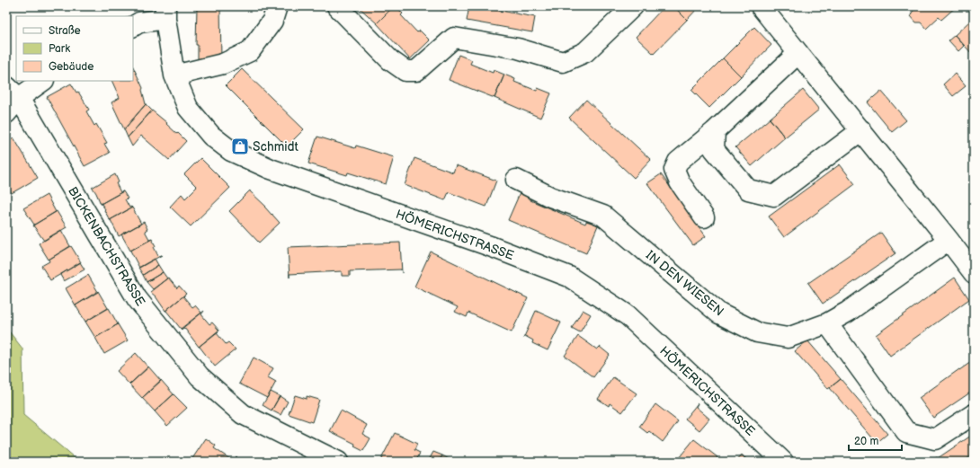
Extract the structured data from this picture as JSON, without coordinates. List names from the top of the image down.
{
  "streets": {
    "street": ["HÖMERICHSTRASSE", "BICKENBACHSTRASSE", "IN DEN WIESEN"]
  },
  "places": {
    "shop": ["Schmidt"]
  },
  "legend": ["Straße", "Park", "Gebäude"],
  "scale_bar": "20 m"
}
